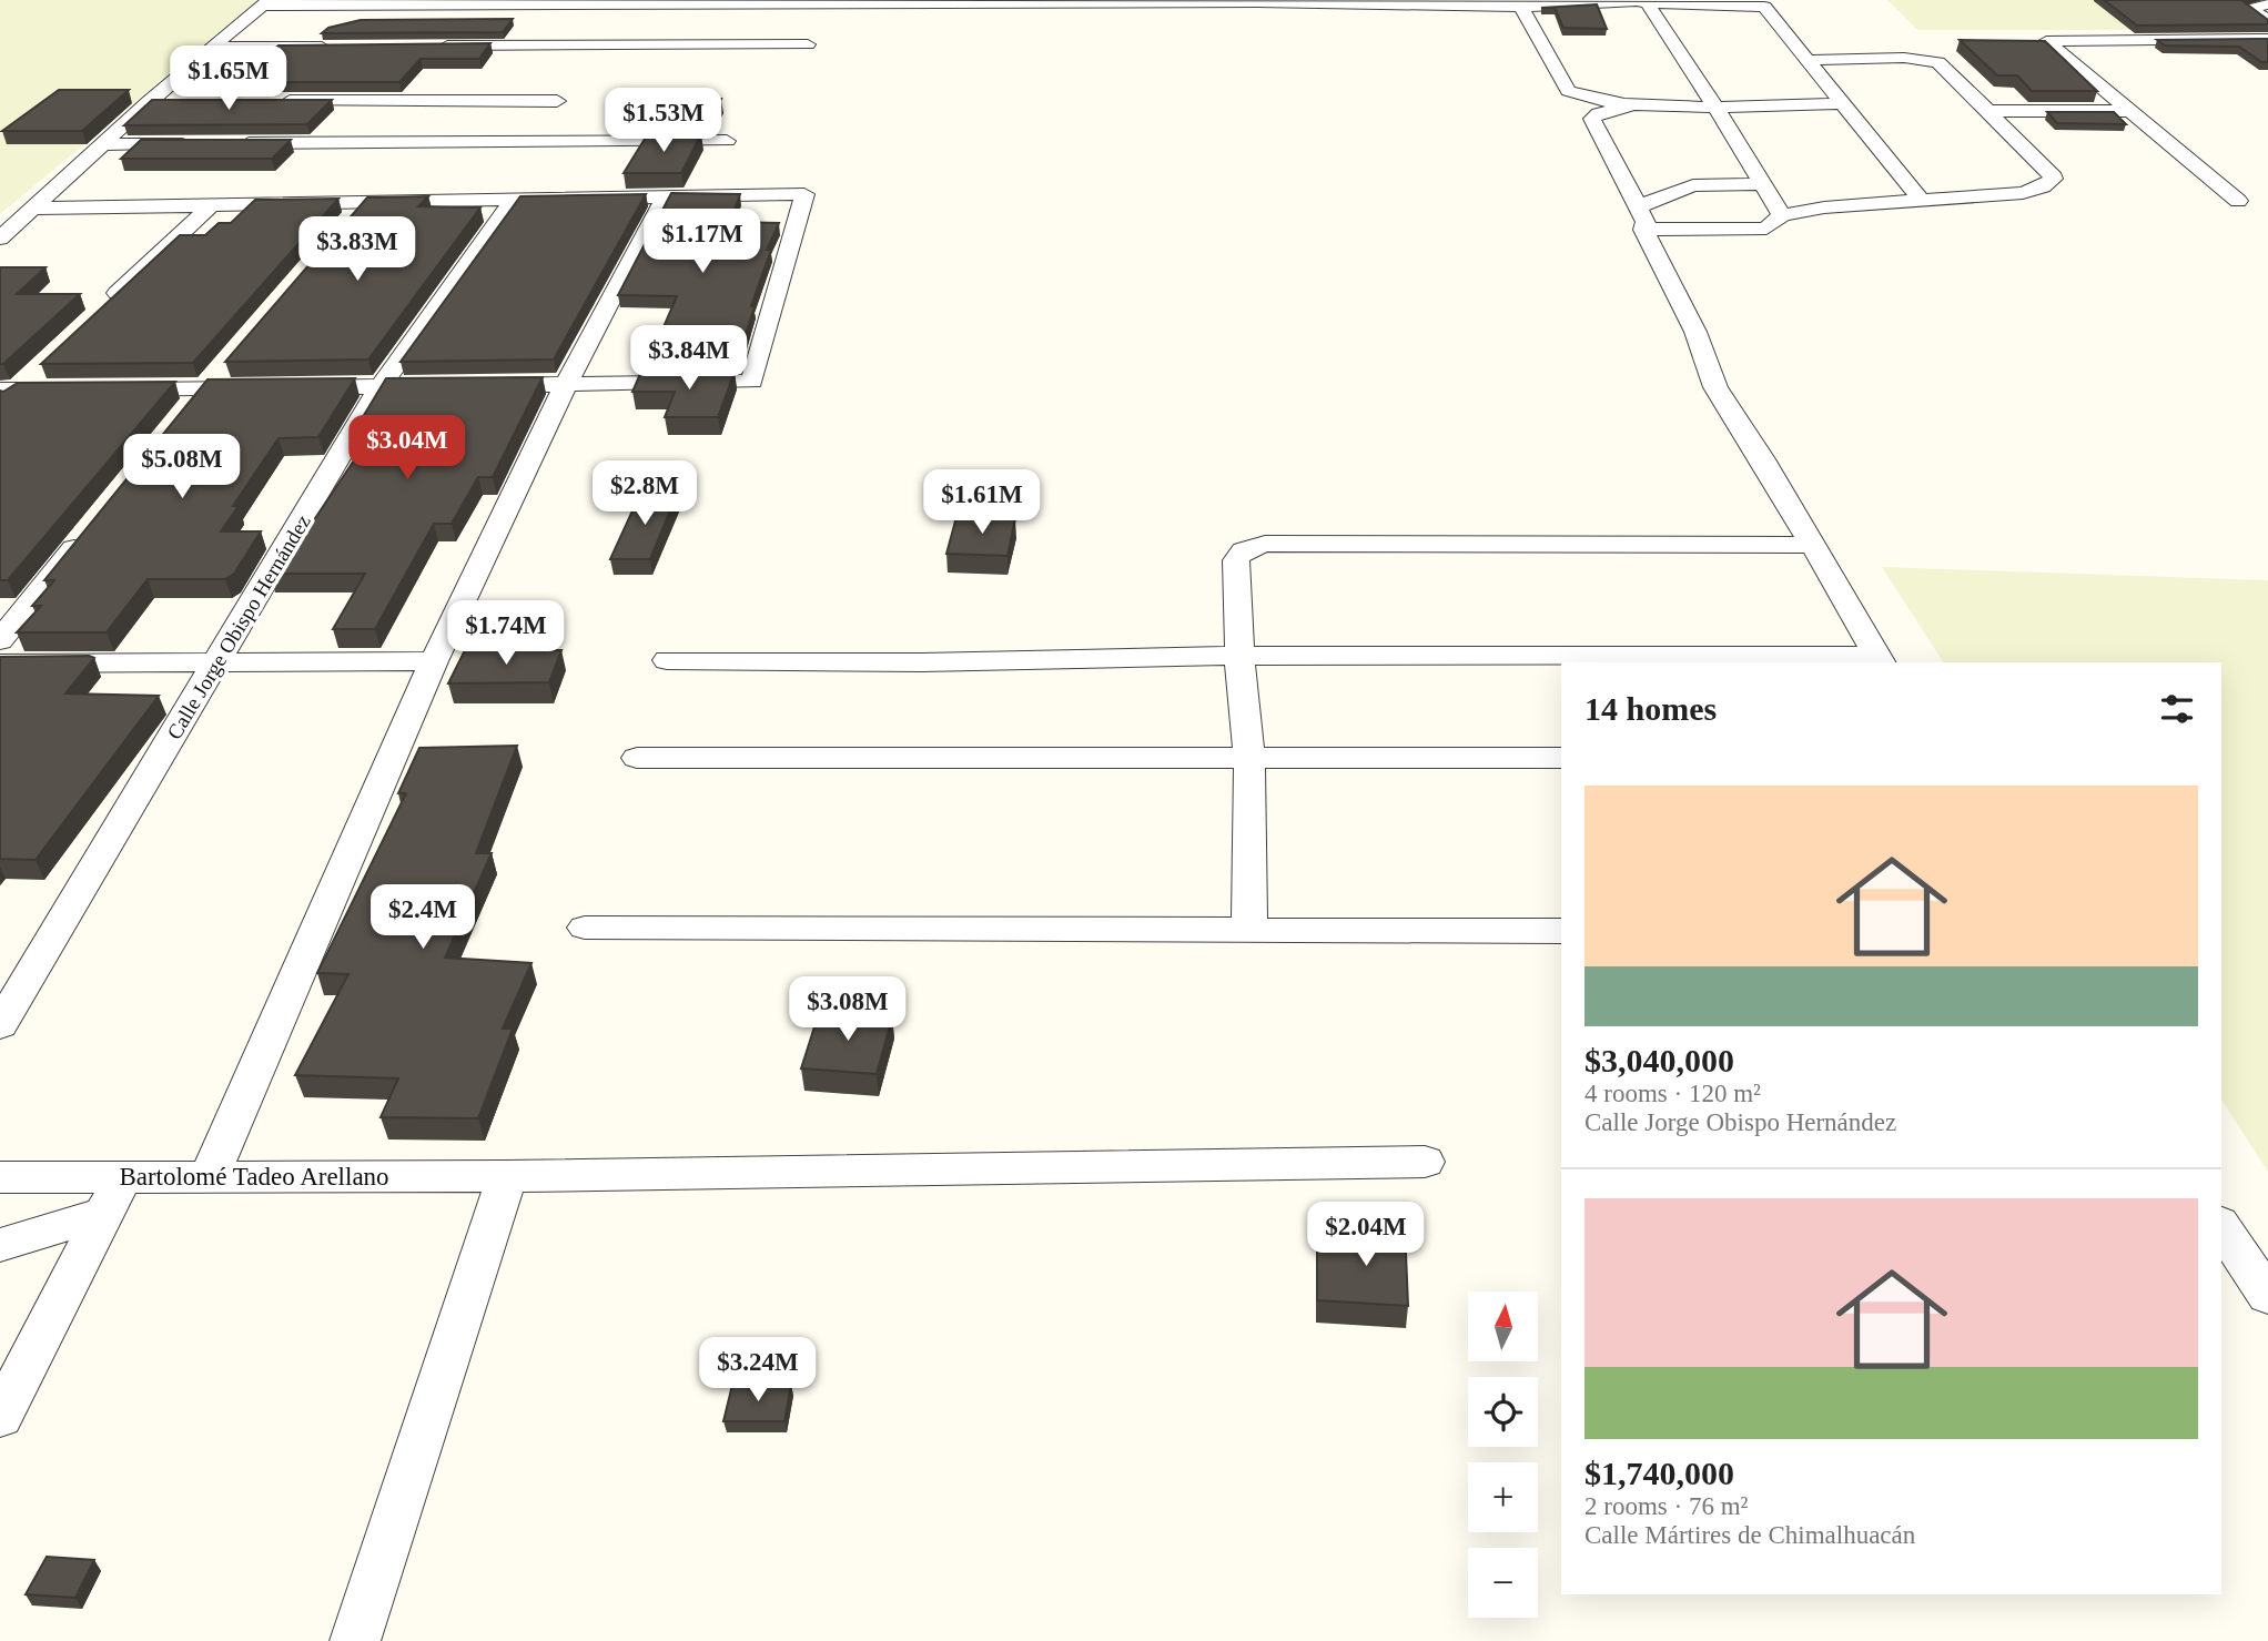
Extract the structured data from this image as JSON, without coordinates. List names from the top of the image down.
{
  "streets": {
    "street": ["Calle Jorge Obispo Hernández", "Bartolomé Tadeo Arellano"]
  },
  "north": "top",
  "page": {
    "price": [
      "$1.65M",
      "$1.53M",
      "$1.17M",
      "$3.83M",
      "$3.84M",
      "$3.04M",
      "$5.08M",
      "$2.8M",
      "$1.61M",
      "$1.74M",
      "$2.4M",
      "$3.08M",
      "$2.04M",
      "$3.24M"
    ],
    "heading": "14 homes",
    "list": [
      {
        "name": "$3,040,000",
        "note": "4 rooms · 120 m² · Calle Jorge Obispo Hernández"
      },
      {
        "name": "$1,740,000",
        "note": "2 rooms · 76 m² · Calle Mártires de Chimalhuacán"
      }
    ],
    "map_buttons": ["+", "−"]
  }
}
